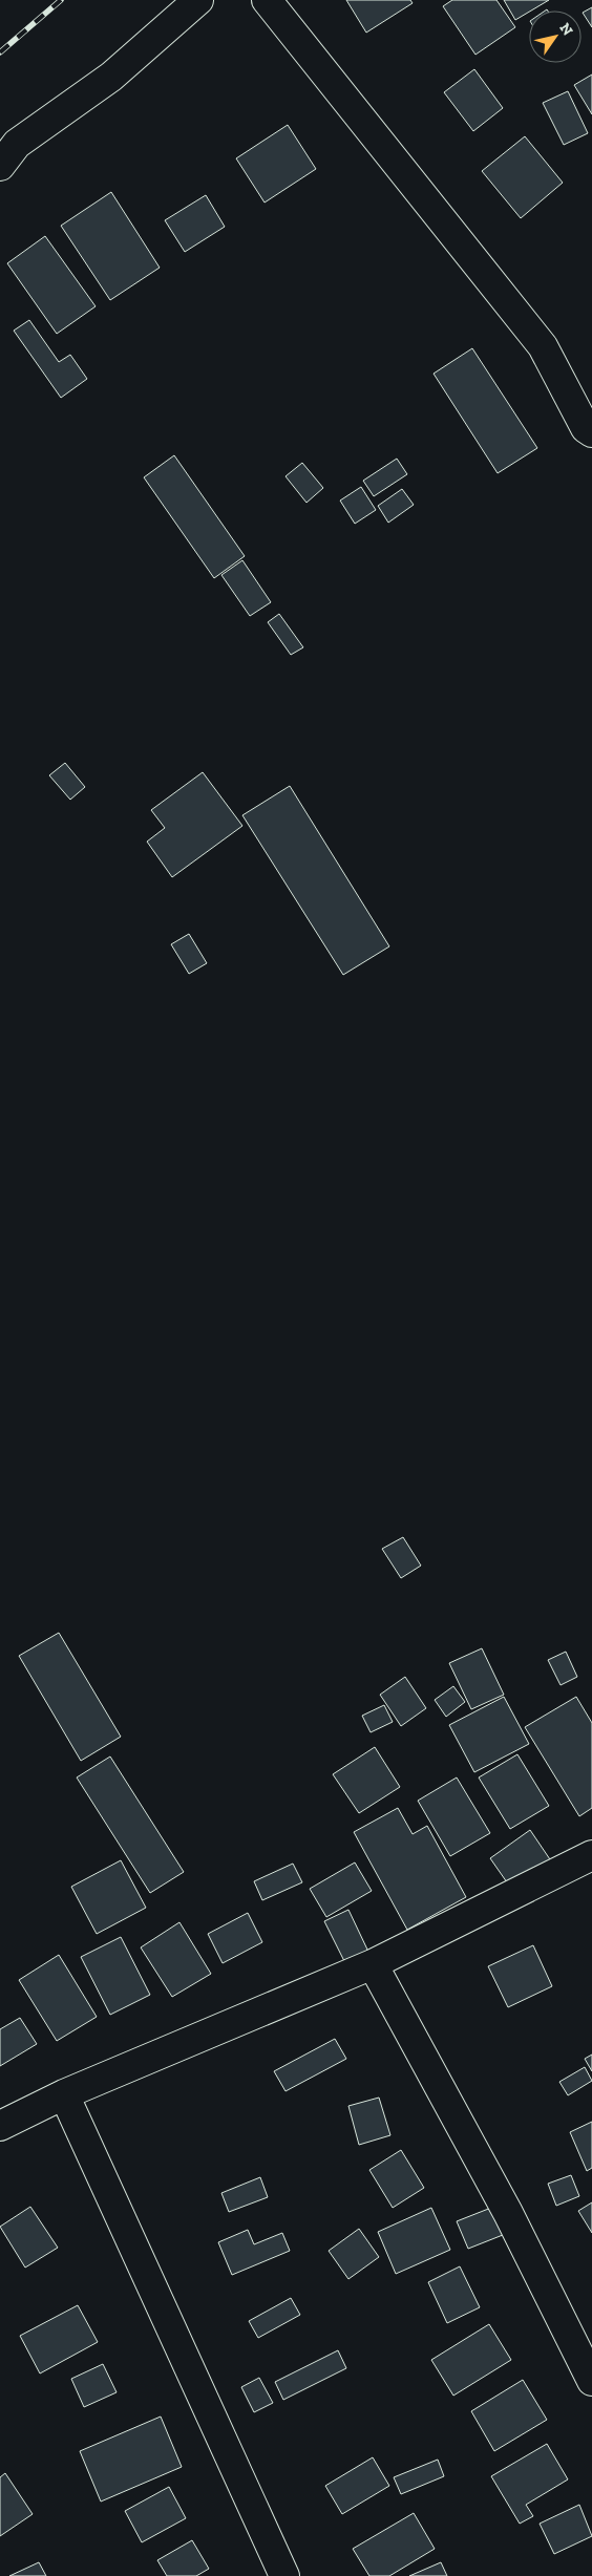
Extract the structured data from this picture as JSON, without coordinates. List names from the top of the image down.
{
  "north": "top right"
}
